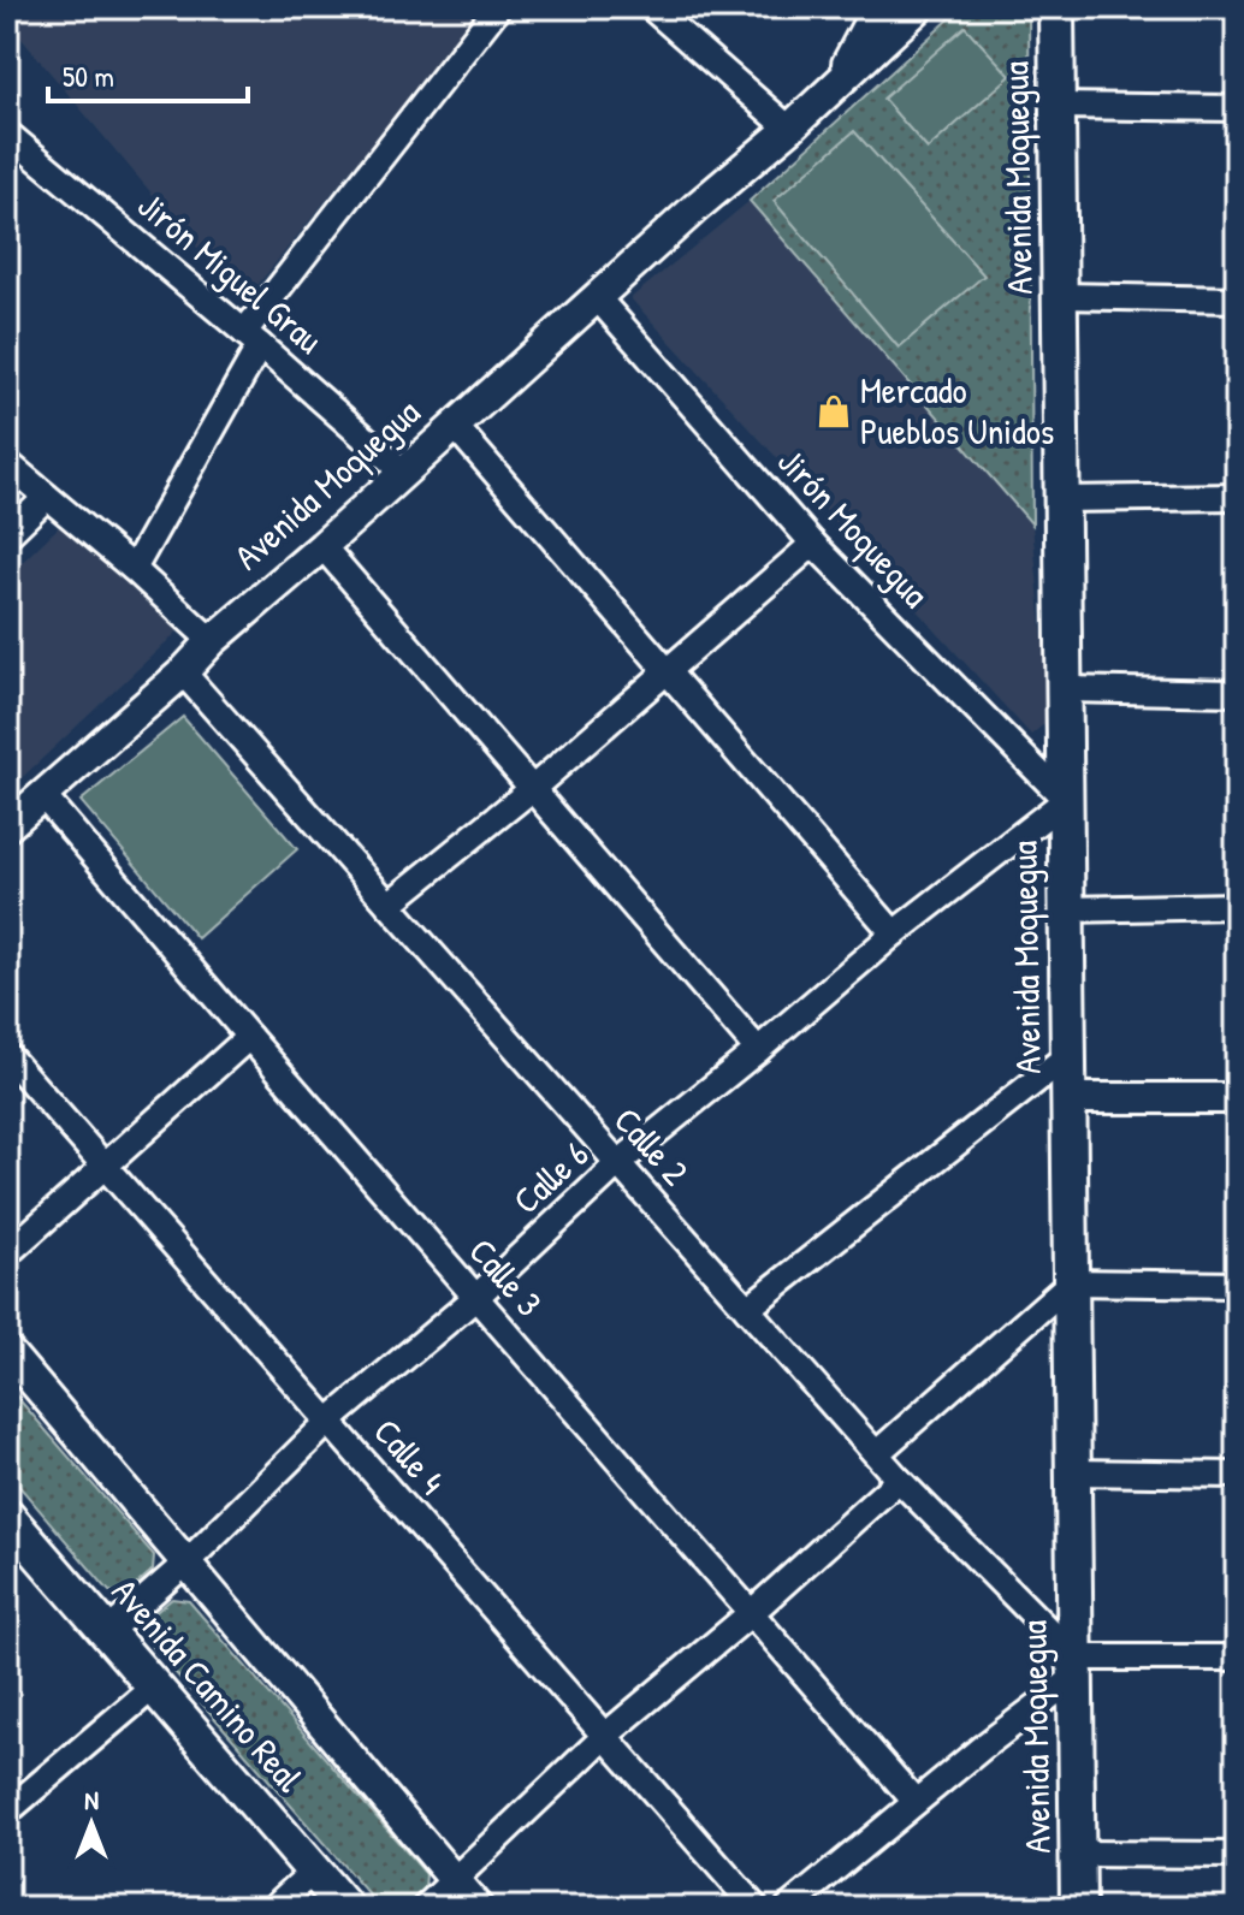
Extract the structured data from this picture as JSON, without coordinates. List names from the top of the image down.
{
  "streets": {
    "main road": ["Avenida Moquegua", "Avenida Camino Real"],
    "street": [
      "Jirón Miguel Grau",
      "Jirón Moquegua",
      "Calle 2",
      "Calle 6",
      "Calle 3",
      "Calle 4"
    ]
  },
  "crossings": [
    ["Avenida Moquegua", "Jirón Miguel Grau"],
    ["Avenida Moquegua", "Jirón Moquegua"],
    ["Avenida Moquegua", "Calle 2"],
    ["Avenida Moquegua", "Calle 6"],
    ["Avenida Moquegua", "Calle 3"],
    ["Jirón Moquegua", "Calle 6"],
    ["Calle 2", "Calle 6"],
    ["Calle 6", "Calle 3"],
    ["Calle 6", "Calle 4"],
    ["Calle 6", "Avenida Camino Real"]
  ],
  "places": {
    "shop": ["Mercado Pueblos Unidos"]
  },
  "scale_bar": "50 m",
  "north": "top"
}
